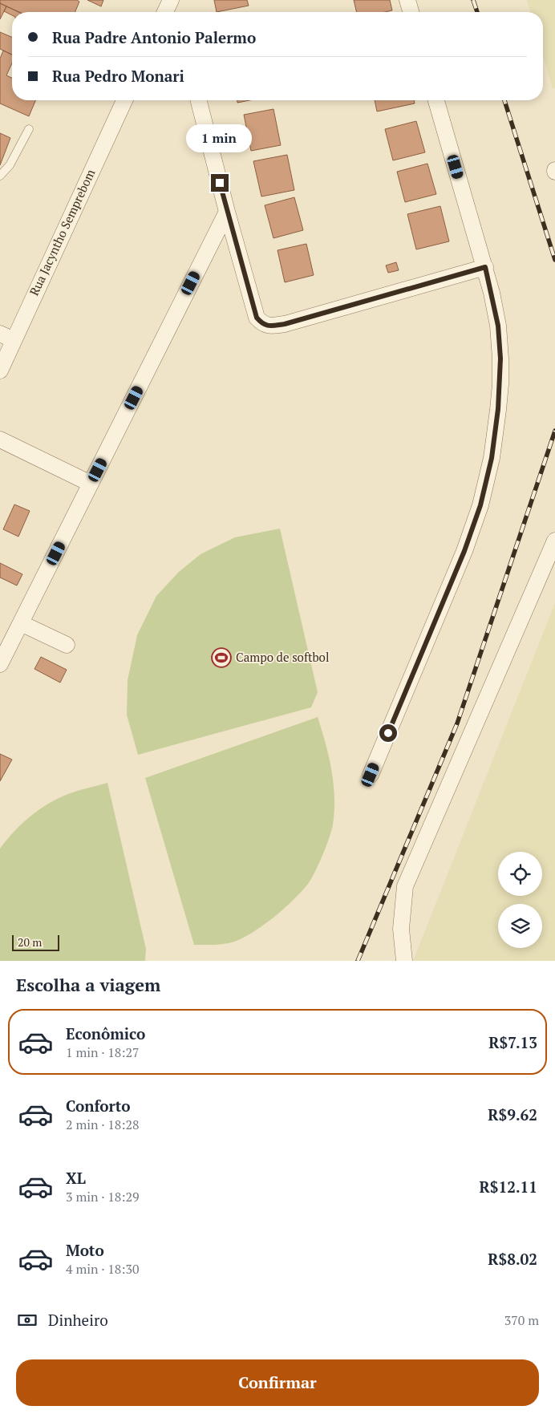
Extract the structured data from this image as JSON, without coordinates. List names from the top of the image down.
{
  "streets": {
    "street": ["Rua Jacyntho Semprebom"]
  },
  "places": {
    "sports": ["Campo de softbol"]
  },
  "scale_bar": "20 m",
  "page": {
    "banner": ["Rua Padre Antonio Palermo", "Rua Pedro Monari"],
    "bubble": "1 min",
    "scale": "20 m",
    "heading": "Escolha a viagem",
    "list": [
      {
        "name": "Econômico",
        "note": "1 min · 18:27",
        "value": "R$7.13"
      },
      {
        "name": "Conforto",
        "note": "2 min · 18:28",
        "value": "R$9.62"
      },
      {
        "name": "XL",
        "note": "3 min · 18:29",
        "value": "R$12.11"
      },
      {
        "name": "Moto",
        "note": "4 min · 18:30",
        "value": "R$8.02"
      }
    ],
    "pay": ["Dinheiro", "370 m"],
    "buttons": "Confirmar"
  }
}
